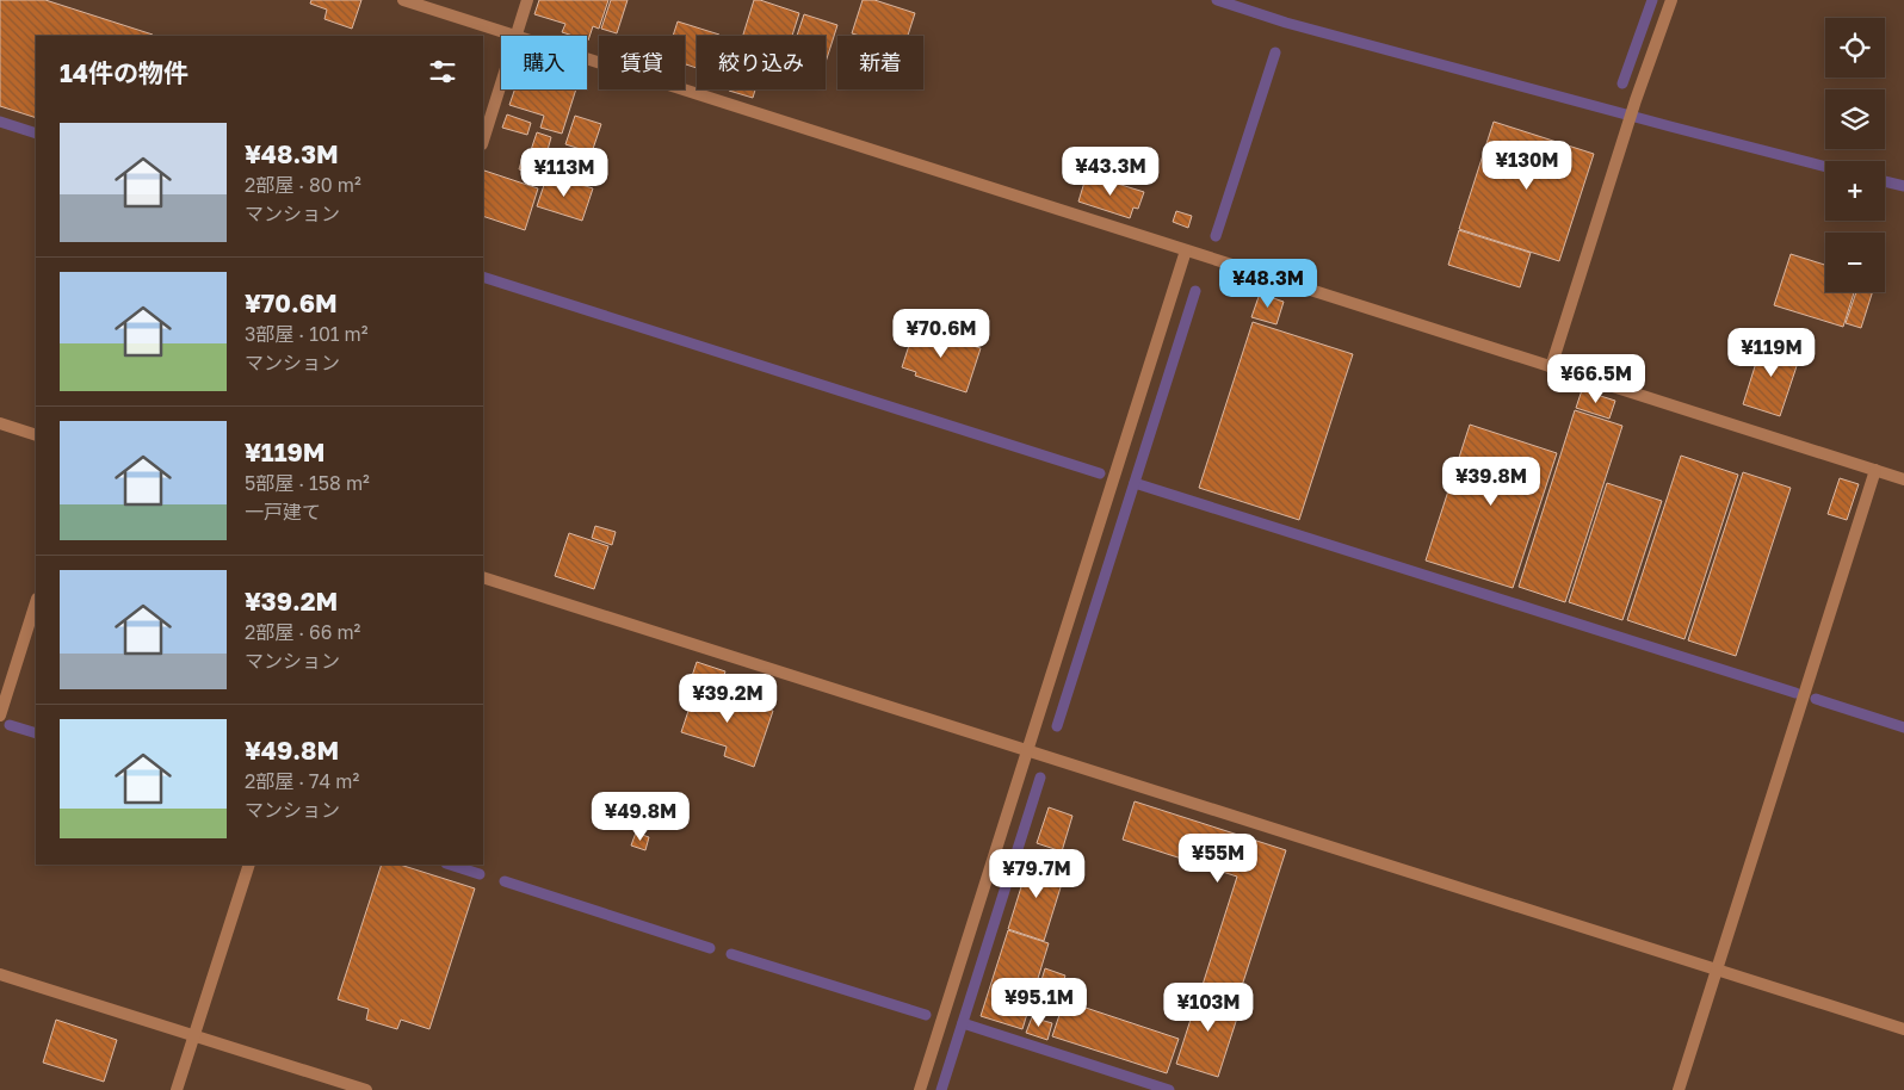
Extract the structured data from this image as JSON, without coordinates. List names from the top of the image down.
{
  "page": {
    "map_buttons": ["+", "−"],
    "chip": [
      "購入",
      "賃貸",
      "絞り込み",
      "新着"
    ],
    "heading": "14件の物件",
    "list": [
      {
        "name": "¥48.3M",
        "note": "2部屋 · 80 m² · マンション"
      },
      {
        "name": "¥70.6M",
        "note": "3部屋 · 101 m² · マンション"
      },
      {
        "name": "¥119M",
        "note": "5部屋 · 158 m² · 一戸建て"
      },
      {
        "name": "¥39.2M",
        "note": "2部屋 · 66 m² · マンション"
      },
      {
        "name": "¥49.8M",
        "note": "2部屋 · 74 m² · マンション"
      }
    ],
    "price": [
      "¥130M",
      "¥43.3M",
      "¥113M",
      "¥48.3M",
      "¥70.6M",
      "¥119M",
      "¥66.5M",
      "¥39.8M",
      "¥39.2M",
      "¥49.8M",
      "¥55M",
      "¥79.7M",
      "¥95.1M",
      "¥103M"
    ]
  }
}
